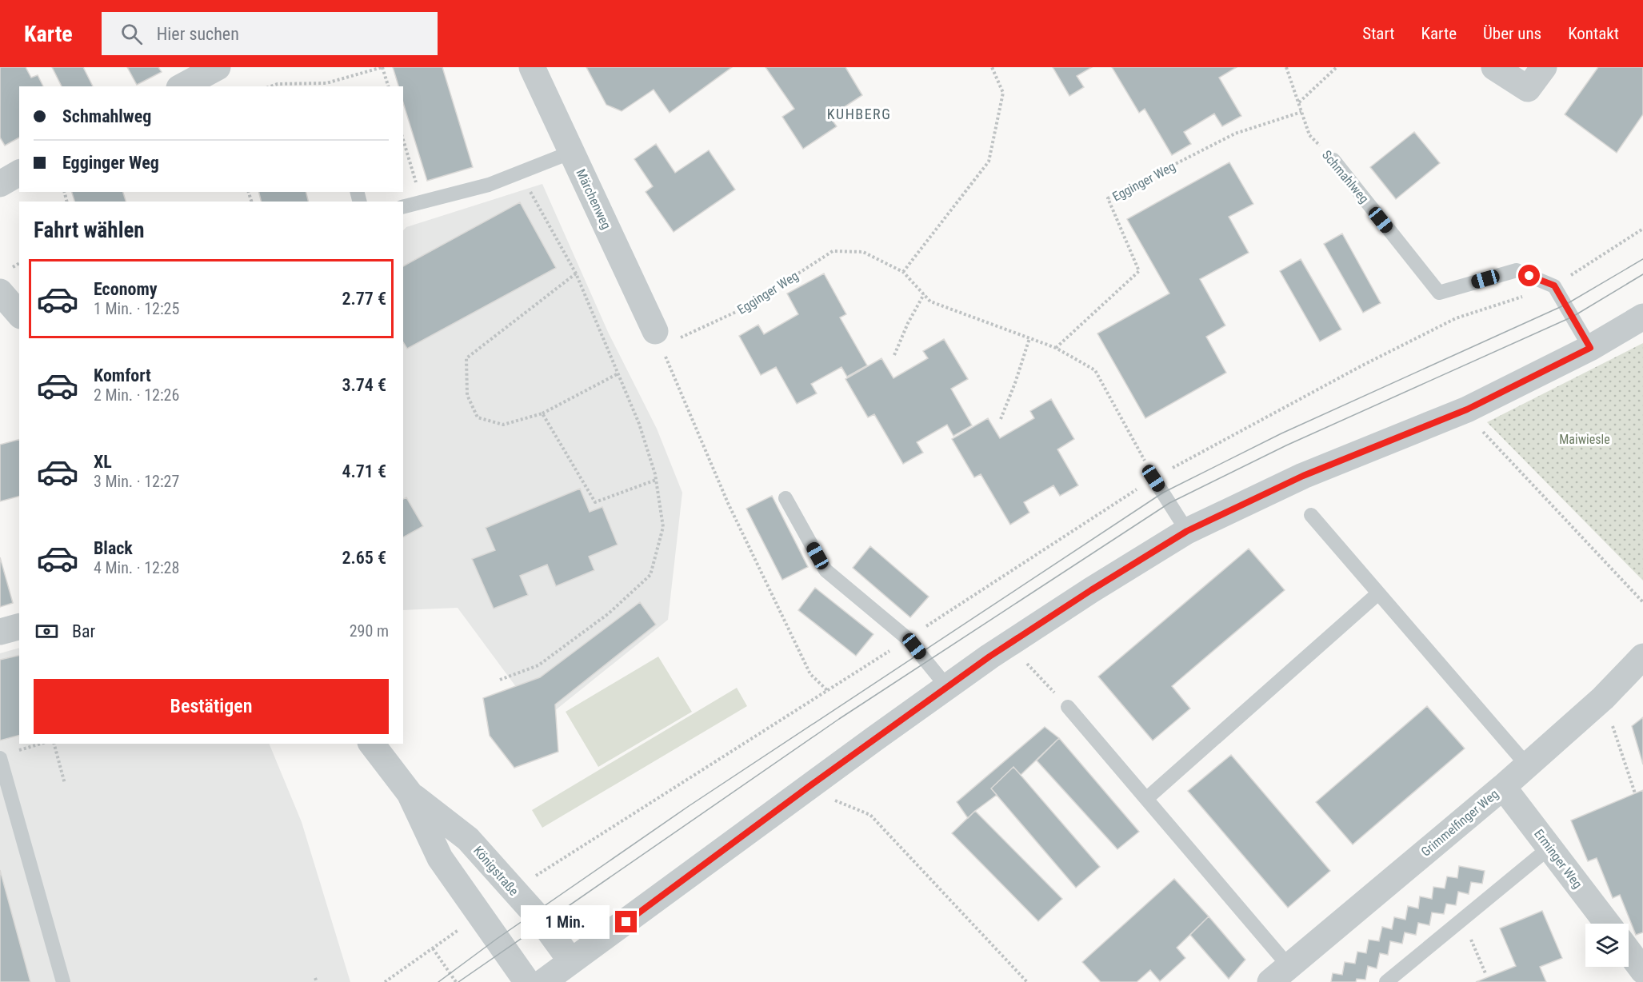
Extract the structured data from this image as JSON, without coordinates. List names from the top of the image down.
{
  "streets": {
    "street": [
      "Märchenweg",
      "Grimmelfinger Weg",
      "Erminger Weg",
      "Königstraße"
    ],
    "lane": ["Schmahlweg"],
    "path": ["Egginger Weg"]
  },
  "crossings": [
    ["Schmahlweg", "Egginger Weg"],
    ["Grimmelfinger Weg", "Erminger Weg"]
  ],
  "districts": ["KUHBERG"],
  "parks": ["Maiwiesle"],
  "page": {
    "header": "Karte",
    "search": "Hier suchen",
    "nav": [
      "Start",
      "Karte",
      "Über uns",
      "Kontakt"
    ],
    "banner": ["Schmahlweg", "Egginger Weg"],
    "heading": "Fahrt wählen",
    "list": [
      {
        "name": "Economy",
        "note": "1 Min. · 12:25",
        "value": "2.77 €"
      },
      {
        "name": "Komfort",
        "note": "2 Min. · 12:26",
        "value": "3.74 €"
      },
      {
        "name": "XL",
        "note": "3 Min. · 12:27",
        "value": "4.71 €"
      },
      {
        "name": "Black",
        "note": "4 Min. · 12:28",
        "value": "2.65 €"
      }
    ],
    "pay": ["Bar", "290 m"],
    "buttons": "Bestätigen",
    "bubble": "1 Min."
  }
}
